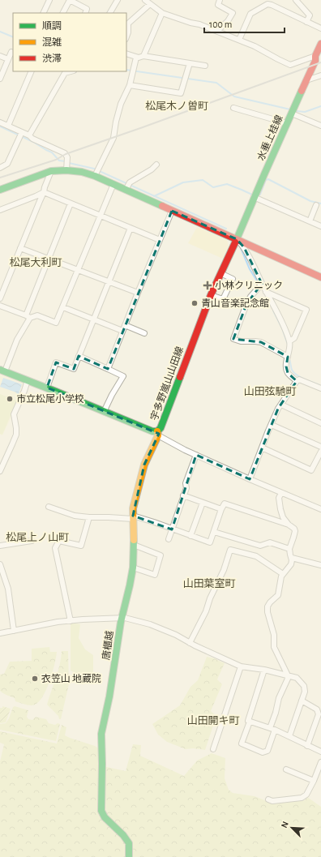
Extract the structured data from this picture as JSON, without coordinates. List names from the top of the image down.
{
  "streets": {
    "main road": ["水垂上桂線", "宇多野嵐山山田線", "唐櫃越"]
  },
  "crossings": [
    ["水垂上桂線", "宇多野嵐山山田線"],
    ["宇多野嵐山山田線", "唐櫃越"]
  ],
  "districts": [
    "松尾木ノ曽町",
    "松尾大利町",
    "山田弦馳町",
    "松尾上ノ山町",
    "山田葉室町",
    "山田開キ町"
  ],
  "places": {
    "health": ["小林クリニック"],
    "other": ["青山音楽記念館", "市立松尾小学校", "衣笠山 地蔵院"]
  },
  "legend": ["順調", "混雑", "渋滞"],
  "scale_bar": "100 m",
  "north": "top left"
}
